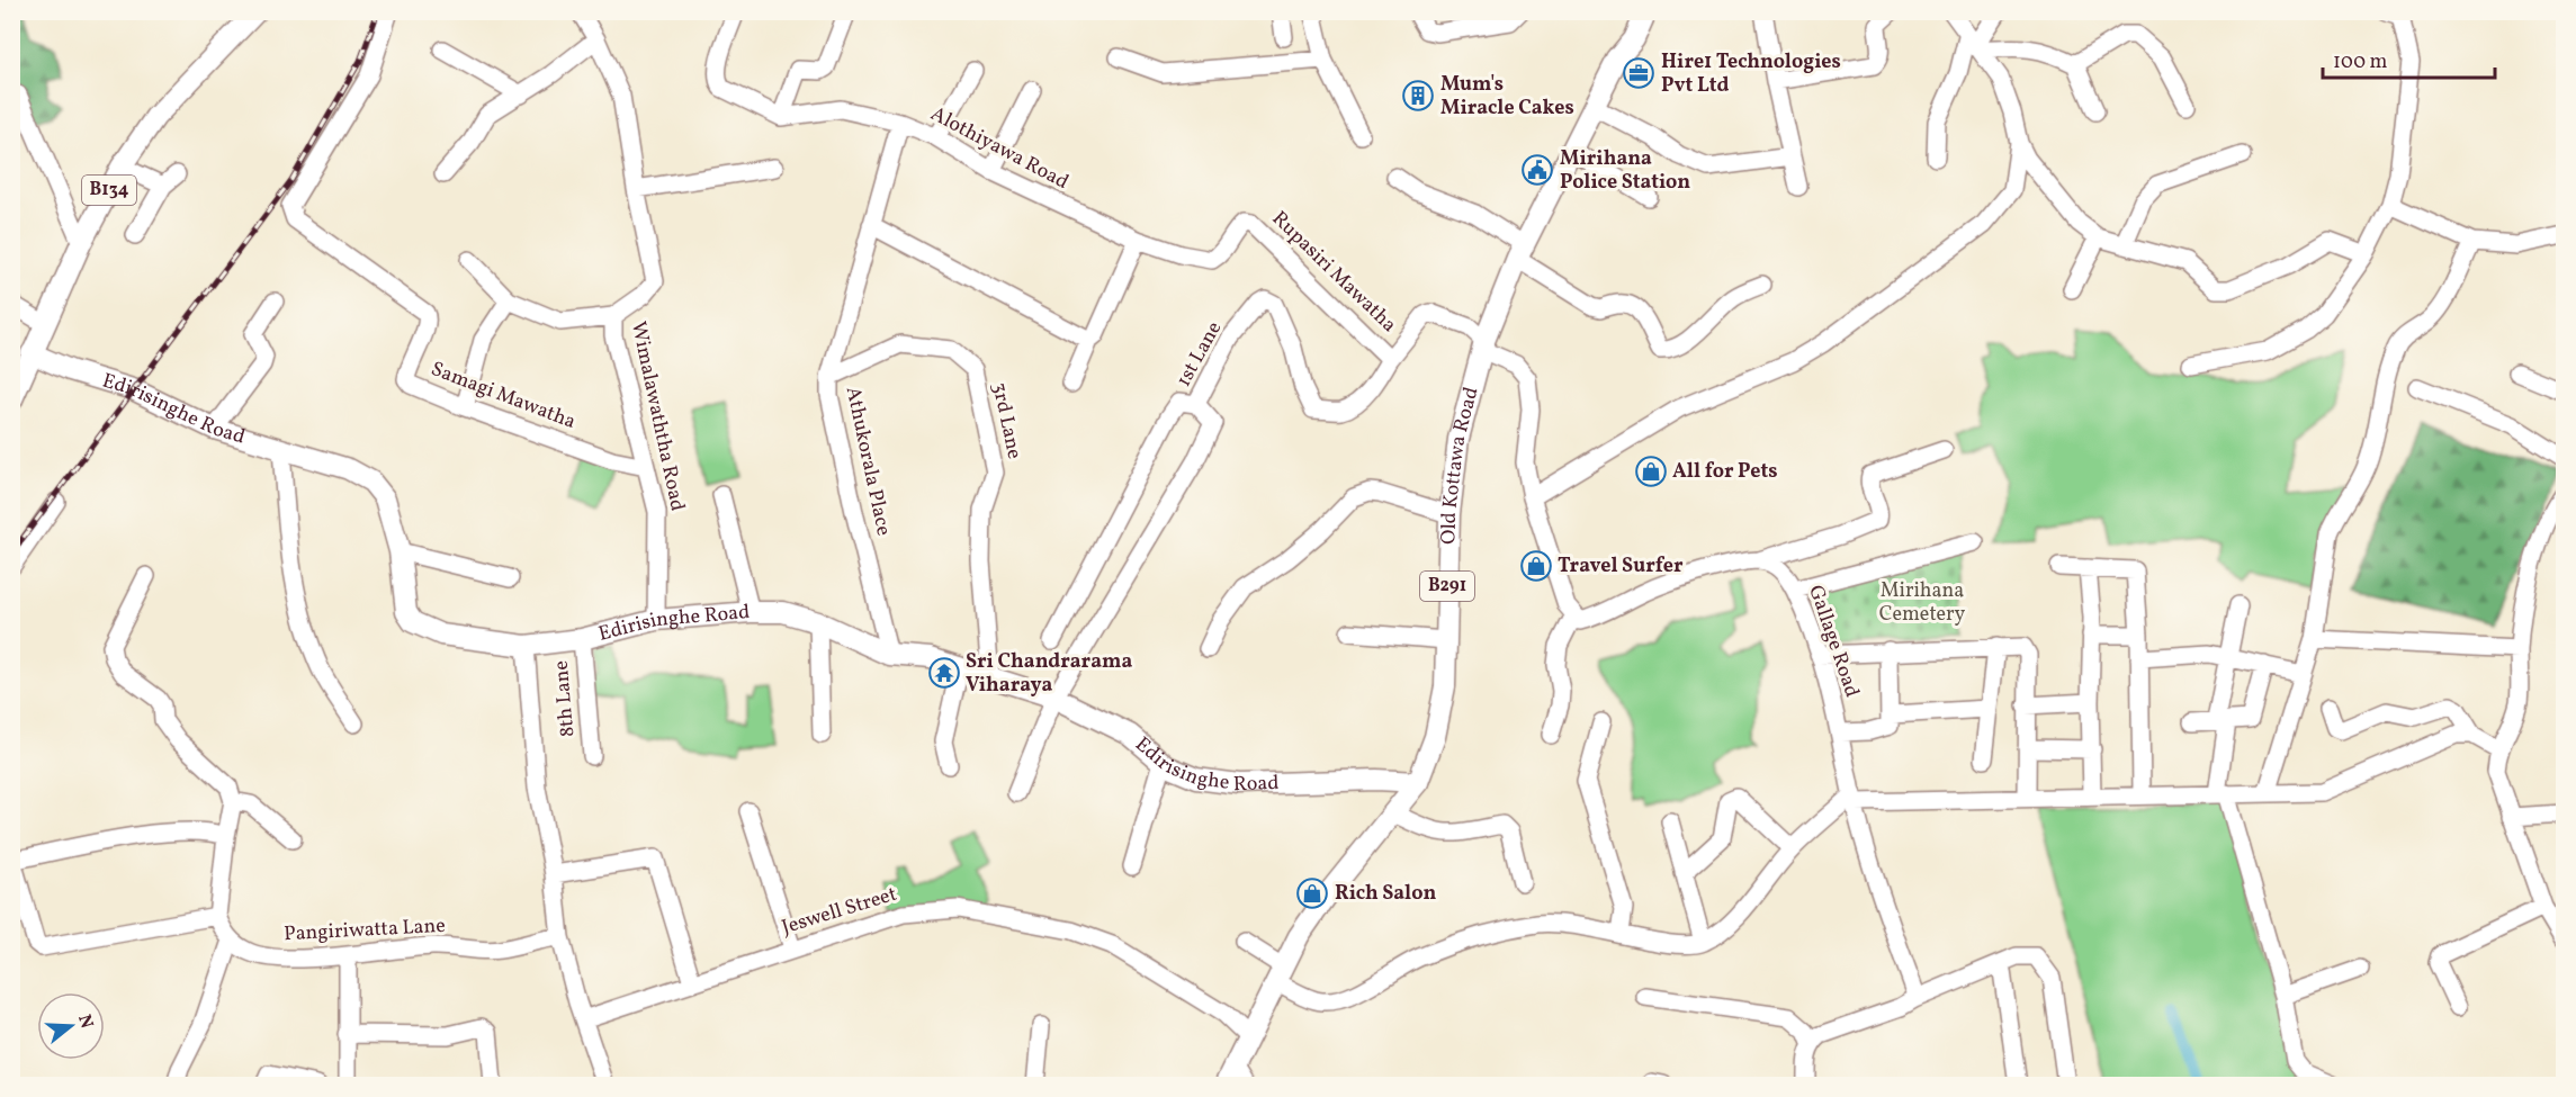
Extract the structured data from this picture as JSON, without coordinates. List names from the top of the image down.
{
  "streets": {
    "main road": [
      "B134",
      "Edirisinghe Road",
      "Old Kottawa Road",
      "B291"
    ],
    "street": [
      "Alothiyawa Road",
      "Rupasiri Mawatha",
      "1st Lane",
      "Samagi Mawatha",
      "Wimalawaththa Road",
      "3rd Lane",
      "Athukorala Place",
      "Gallage Road",
      "8th Lane",
      "Jeswell Street",
      "Pangiriwatta Lane"
    ]
  },
  "crossings": [
    ["Alothiyawa Road", "Rupasiri Mawatha"],
    ["Alothiyawa Road", "Athukorala Place"],
    ["B134", "Edirisinghe Road"],
    ["Rupasiri Mawatha", "1st Lane"],
    ["Rupasiri Mawatha", "Old Kottawa Road"],
    ["1st Lane", "Edirisinghe Road"],
    ["Samagi Mawatha", "Wimalawaththa Road"],
    ["Edirisinghe Road", "Wimalawaththa Road"],
    ["Edirisinghe Road", "3rd Lane"],
    ["Edirisinghe Road", "Athukorala Place"],
    ["Edirisinghe Road", "Old Kottawa Road"],
    ["Edirisinghe Road", "8th Lane"],
    ["3rd Lane", "Athukorala Place"],
    ["Old Kottawa Road", "Jeswell Street"]
  ],
  "parks": ["Mirihana Cemetery"],
  "places": {
    "office": ["Hire1 Technologies Pvt Ltd"],
    "building": ["Mum's Miracle Cakes"],
    "public building": ["Mirihana Police Station"],
    "shop": ["All for Pets", "Travel Surfer", "Rich Salon"],
    "temple": ["Sri Chandrarama Viharaya"]
  },
  "scale_bar": "100 m",
  "north": "right"
}
